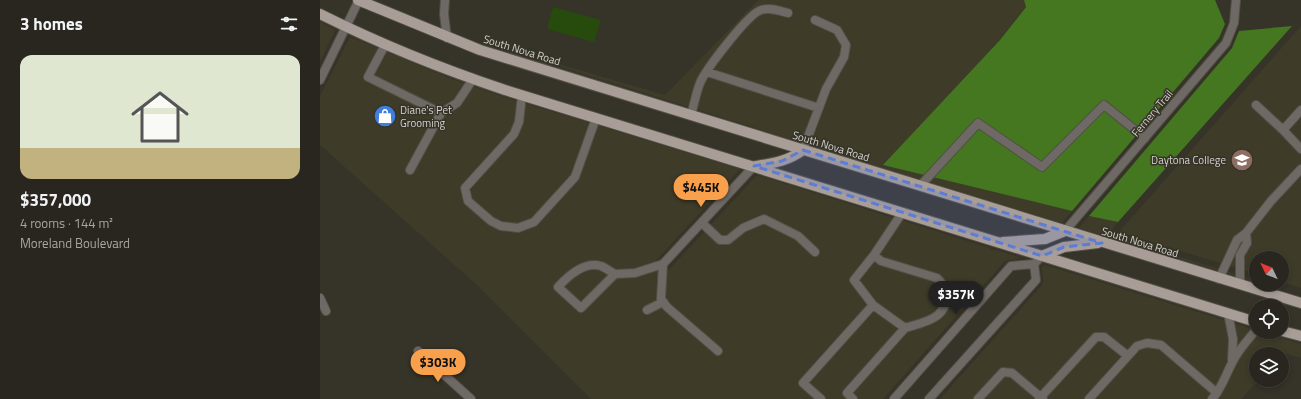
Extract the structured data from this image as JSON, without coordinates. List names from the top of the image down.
{
  "streets": {
    "main road": ["South Nova Road"],
    "street": ["Fernery Trail"]
  },
  "crossings": [
    ["South Nova Road", "Fernery Trail"]
  ],
  "places": {
    "shop": ["Diane's Pet Grooming"],
    "school or university": ["Daytona College"]
  },
  "north": "top left",
  "page": {
    "heading": "3 homes",
    "list": [
      {
        "name": "$357,000",
        "note": "4 rooms · 144 m² · Moreland Boulevard"
      }
    ],
    "price": ["$445K", "$357K", "$303K"]
  }
}
